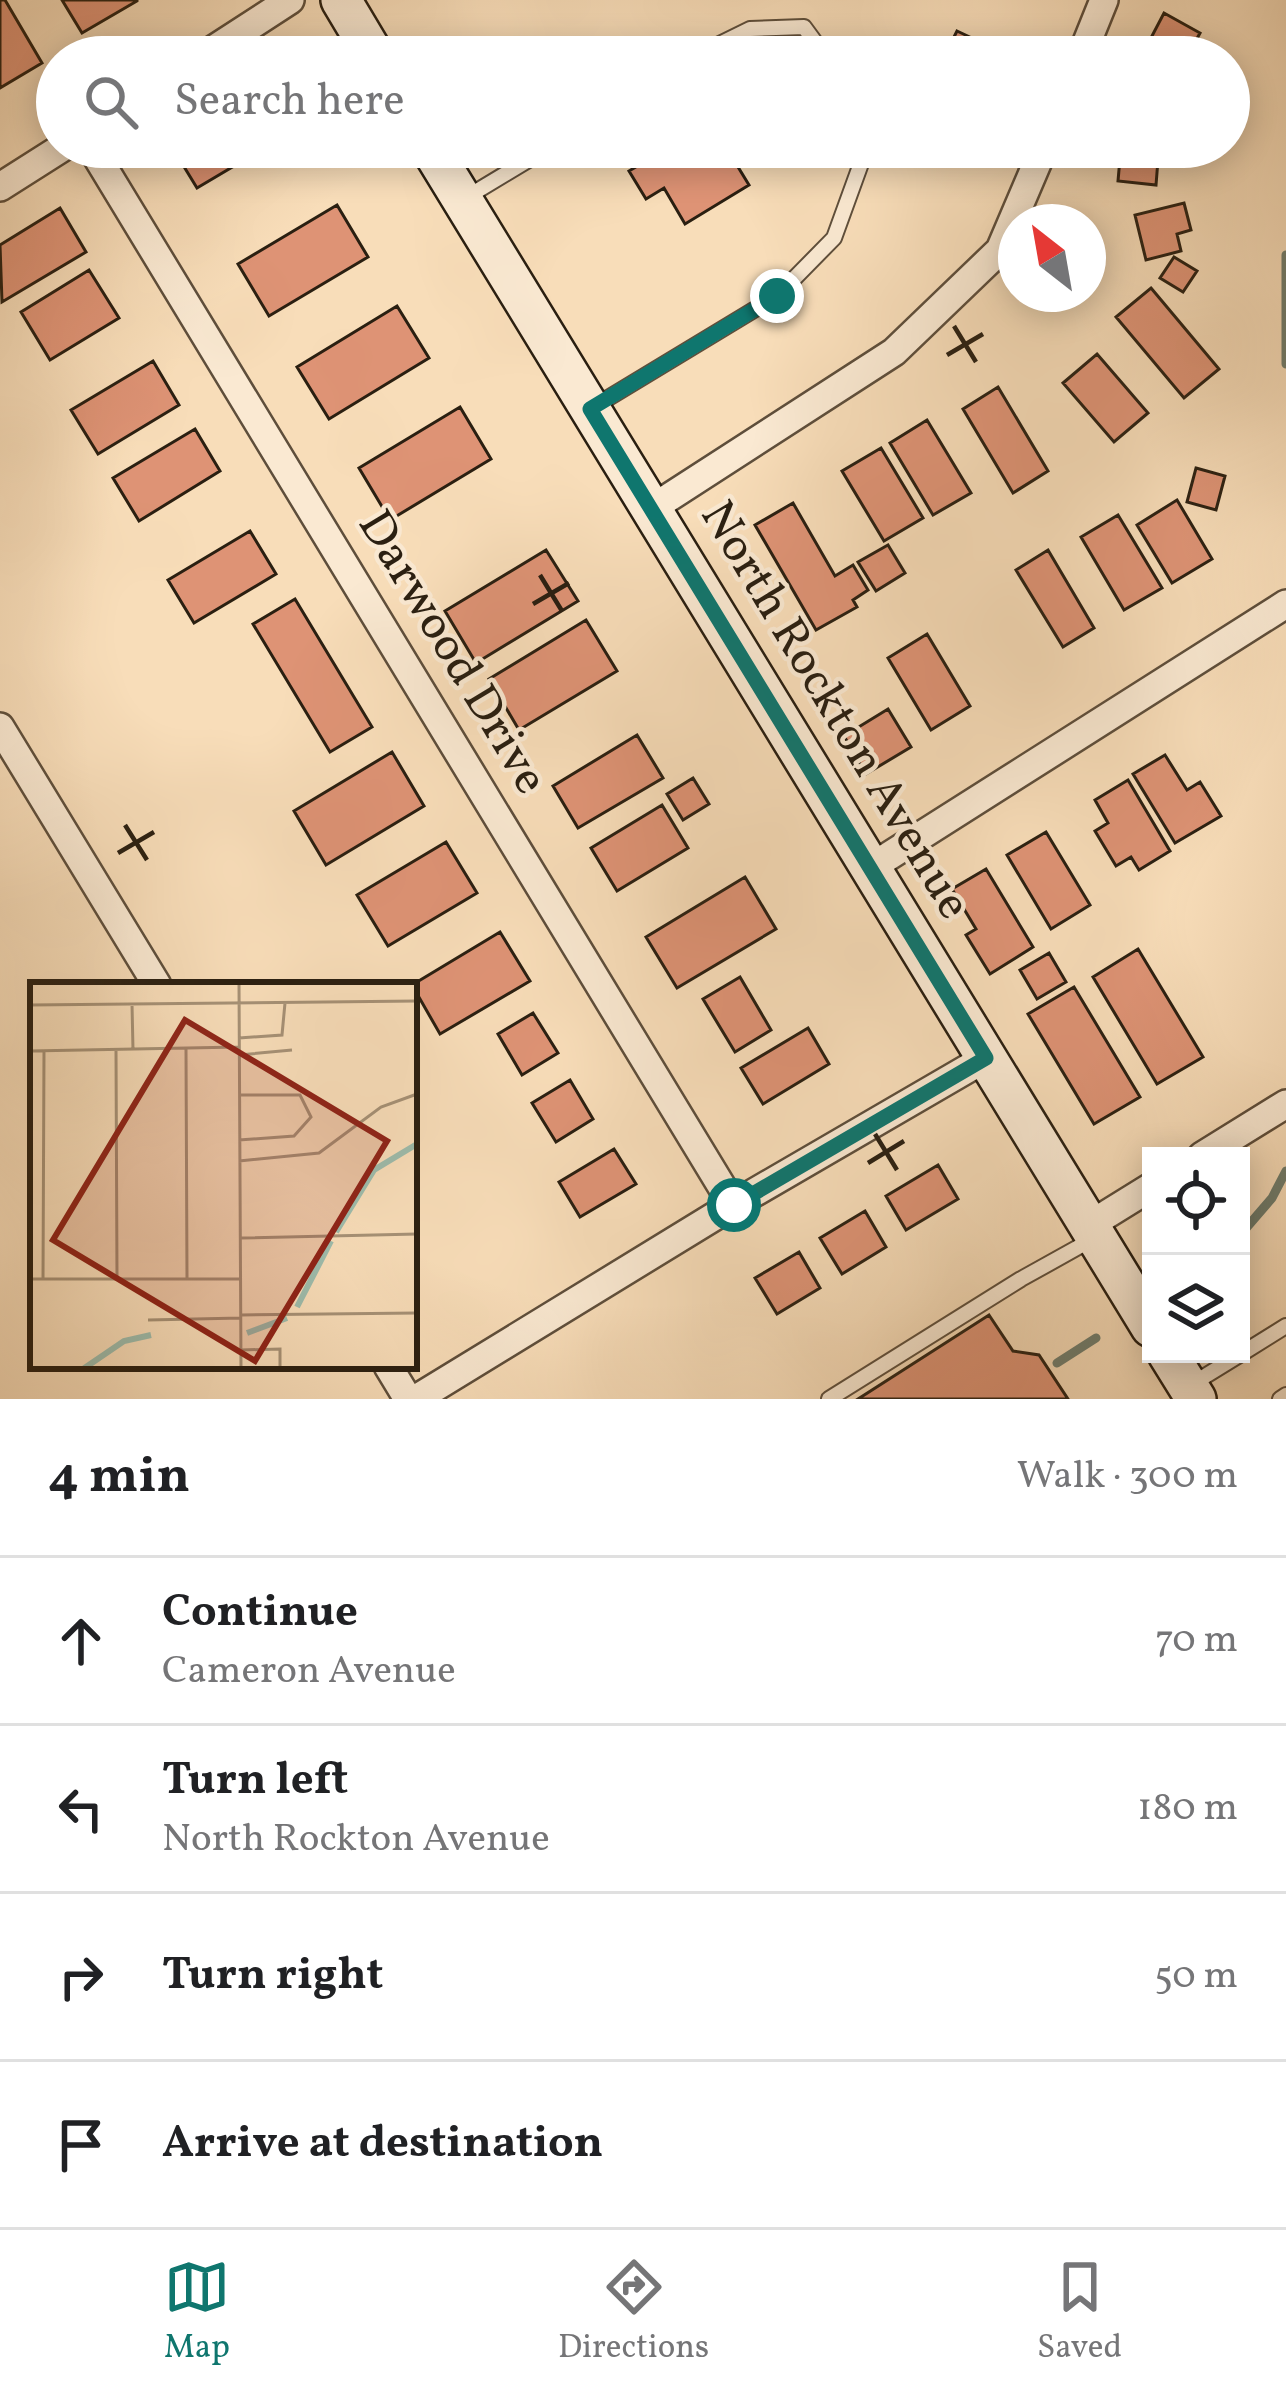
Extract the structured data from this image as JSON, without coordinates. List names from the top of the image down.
{
  "streets": {
    "main road": ["North Rockton Avenue"],
    "street": ["Darwood Drive"]
  },
  "north": "top left",
  "page": {
    "search": "Search here",
    "heading": ["4 min", "Walk · 300 m"],
    "list": [
      ["Continue", "Cameron Avenue", "70 m"],
      ["Turn left", "North Rockton Avenue", "180 m"],
      ["Turn right", "50 m"],
      "Arrive at destination"
    ],
    "nav": ["Map", "Directions", "Saved"]
  }
}
